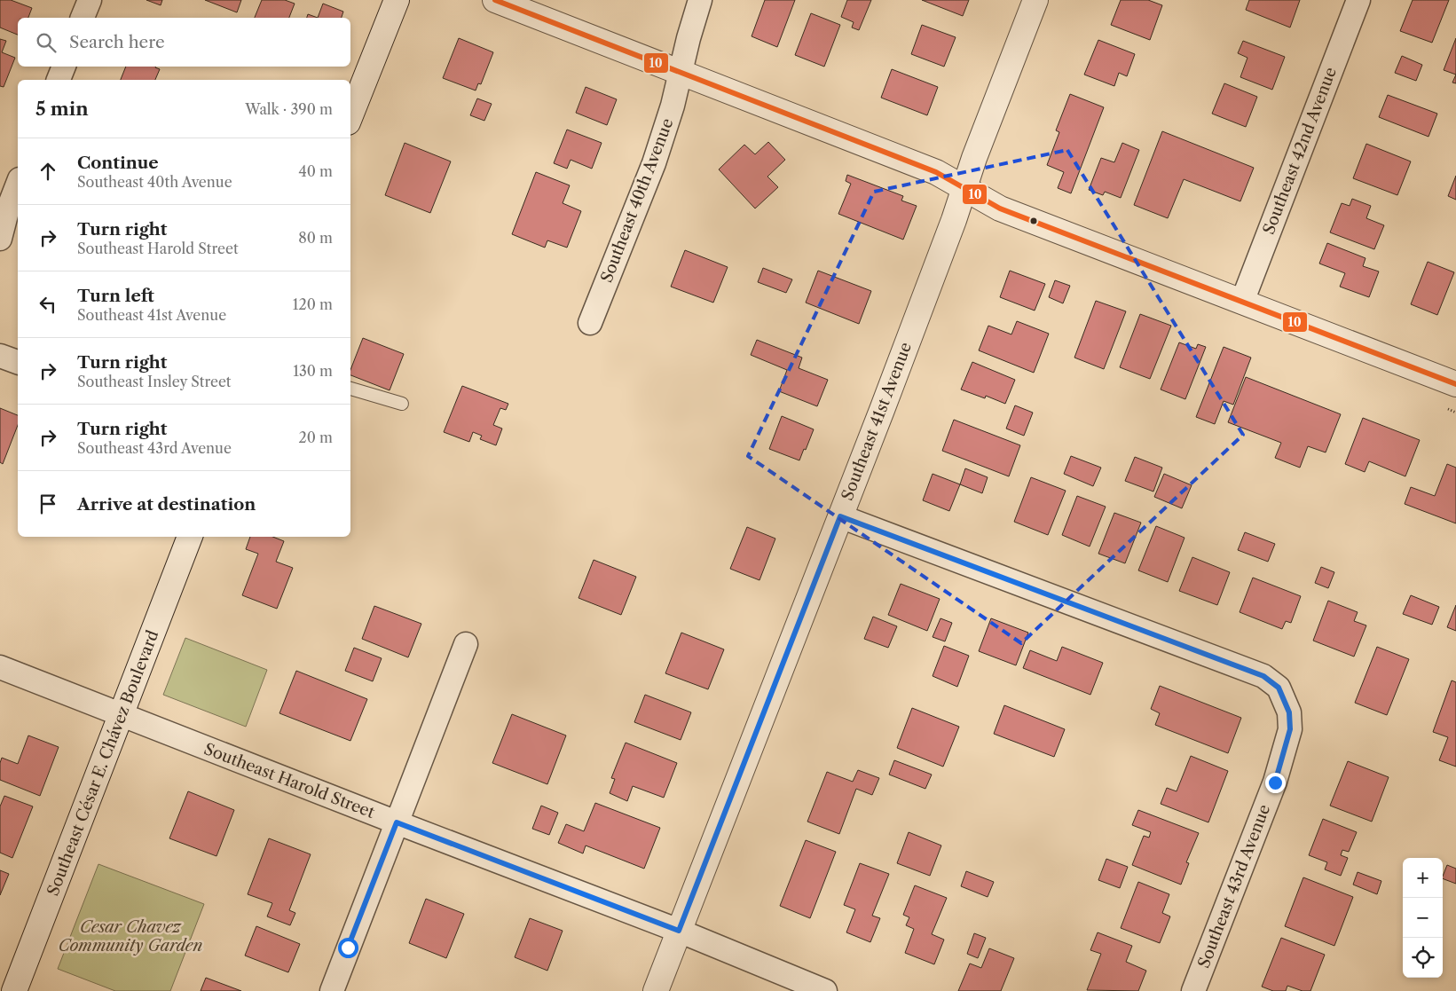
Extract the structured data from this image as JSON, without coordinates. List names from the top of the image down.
{
  "streets": {
    "street": [
      "Southeast 42nd Avenue",
      "Southeast 40th Avenue",
      "Southeast 41st Avenue",
      "Southeast César E. Chávez Boulevard",
      "Southeast Harold Street",
      "Southeast 43rd Avenue"
    ]
  },
  "crossings": [
    ["Southeast 41st Avenue", "Southeast Harold Street"],
    ["Southeast 41st Avenue", "Southeast 43rd Avenue"],
    ["Southeast César E. Chávez Boulevard", "Southeast Harold Street"]
  ],
  "parks": ["Cesar Chavez Community Garden"],
  "lines": ["transit line 10"],
  "page": {
    "search": "Search here",
    "heading": ["5 min", "Walk · 390 m"],
    "list": [
      ["Continue", "Southeast 40th Avenue", "40 m"],
      ["Turn right", "Southeast Harold Street", "80 m"],
      ["Turn left", "Southeast 41st Avenue", "120 m"],
      ["Turn right", "Southeast Insley Street", "130 m"],
      ["Turn right", "Southeast 43rd Avenue", "20 m"],
      "Arrive at destination"
    ],
    "map_buttons": ["+", "−"]
  }
}
